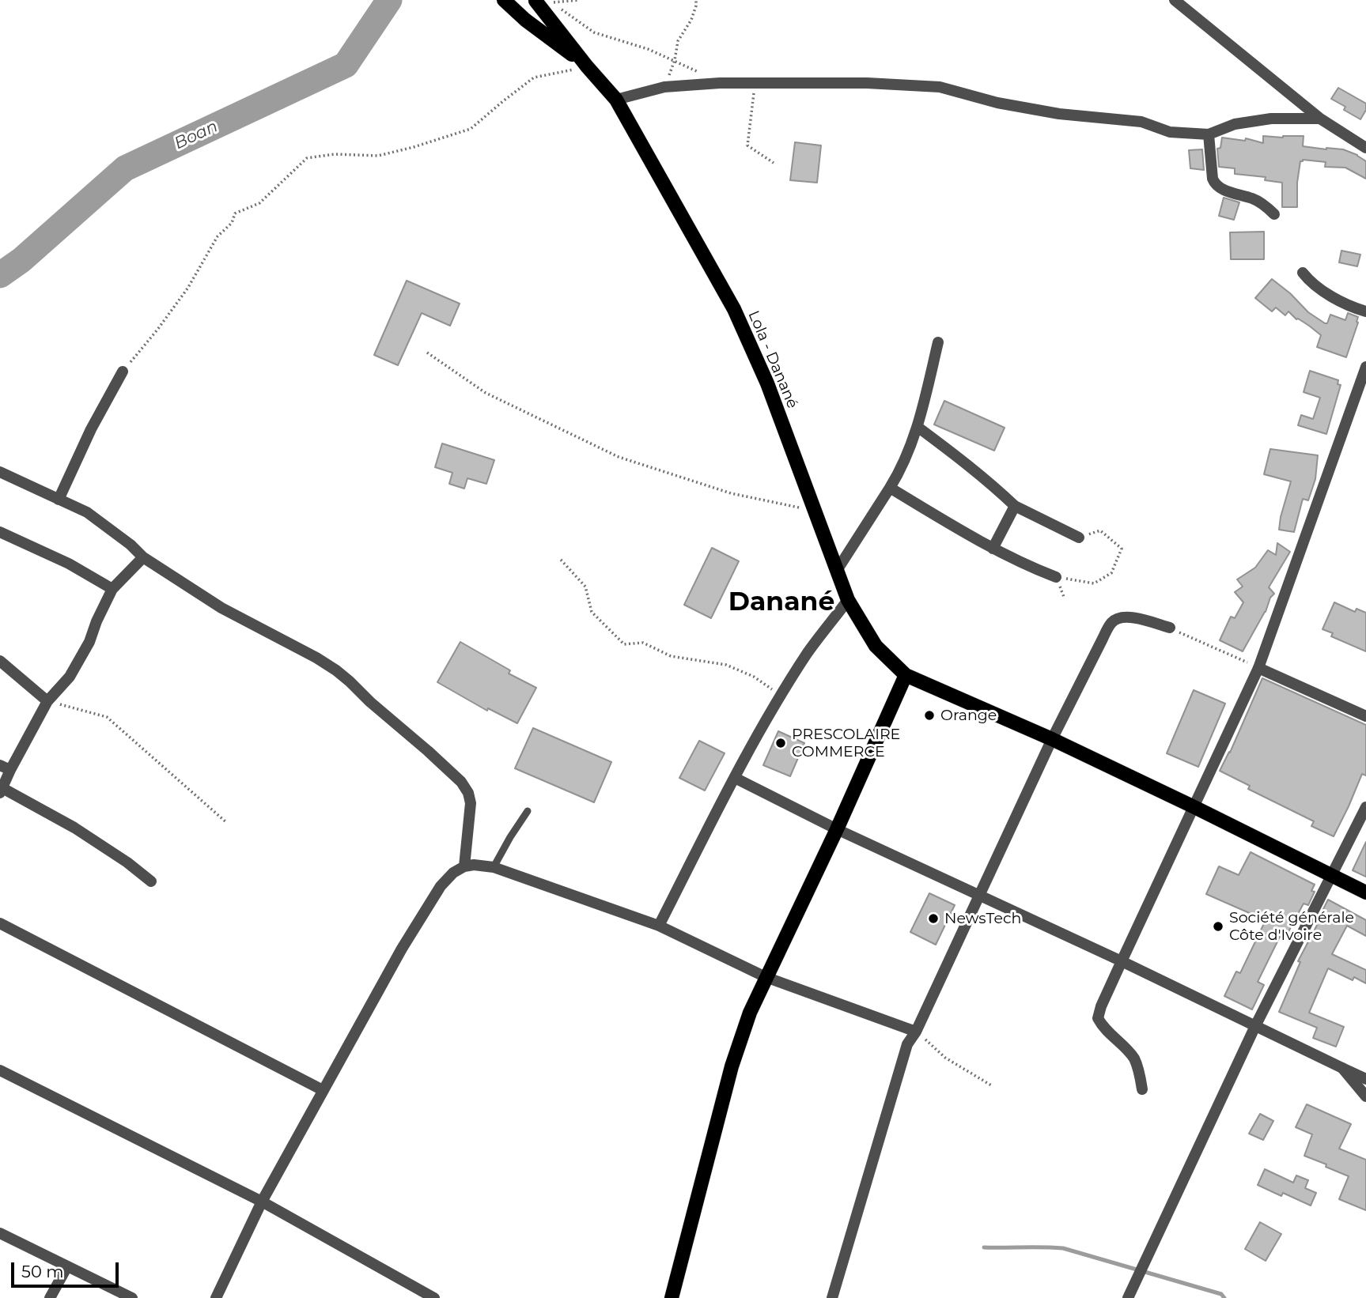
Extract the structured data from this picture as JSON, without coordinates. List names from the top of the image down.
{
  "streets": {
    "main road": ["Lola - Danané"]
  },
  "districts": ["Danané"],
  "water": ["Boan"],
  "places": [
    "Orange",
    "PRESCOLAIRE COMMERCE",
    "NewsTech",
    "Société générale Côte d'Ivoire"
  ],
  "scale_bar": "50 m"
}
